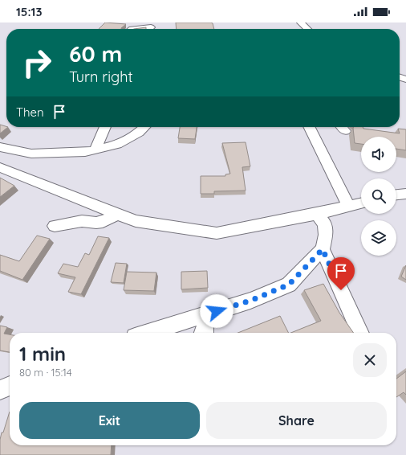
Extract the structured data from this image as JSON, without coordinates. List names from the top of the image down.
{
  "page": {
    "status": "15:13",
    "turn": ["60 m", "Turn right"],
    "then": "Then",
    "heading": ["1 min", "80 m · 15:14"],
    "buttons": ["Exit", "Share"]
  }
}
